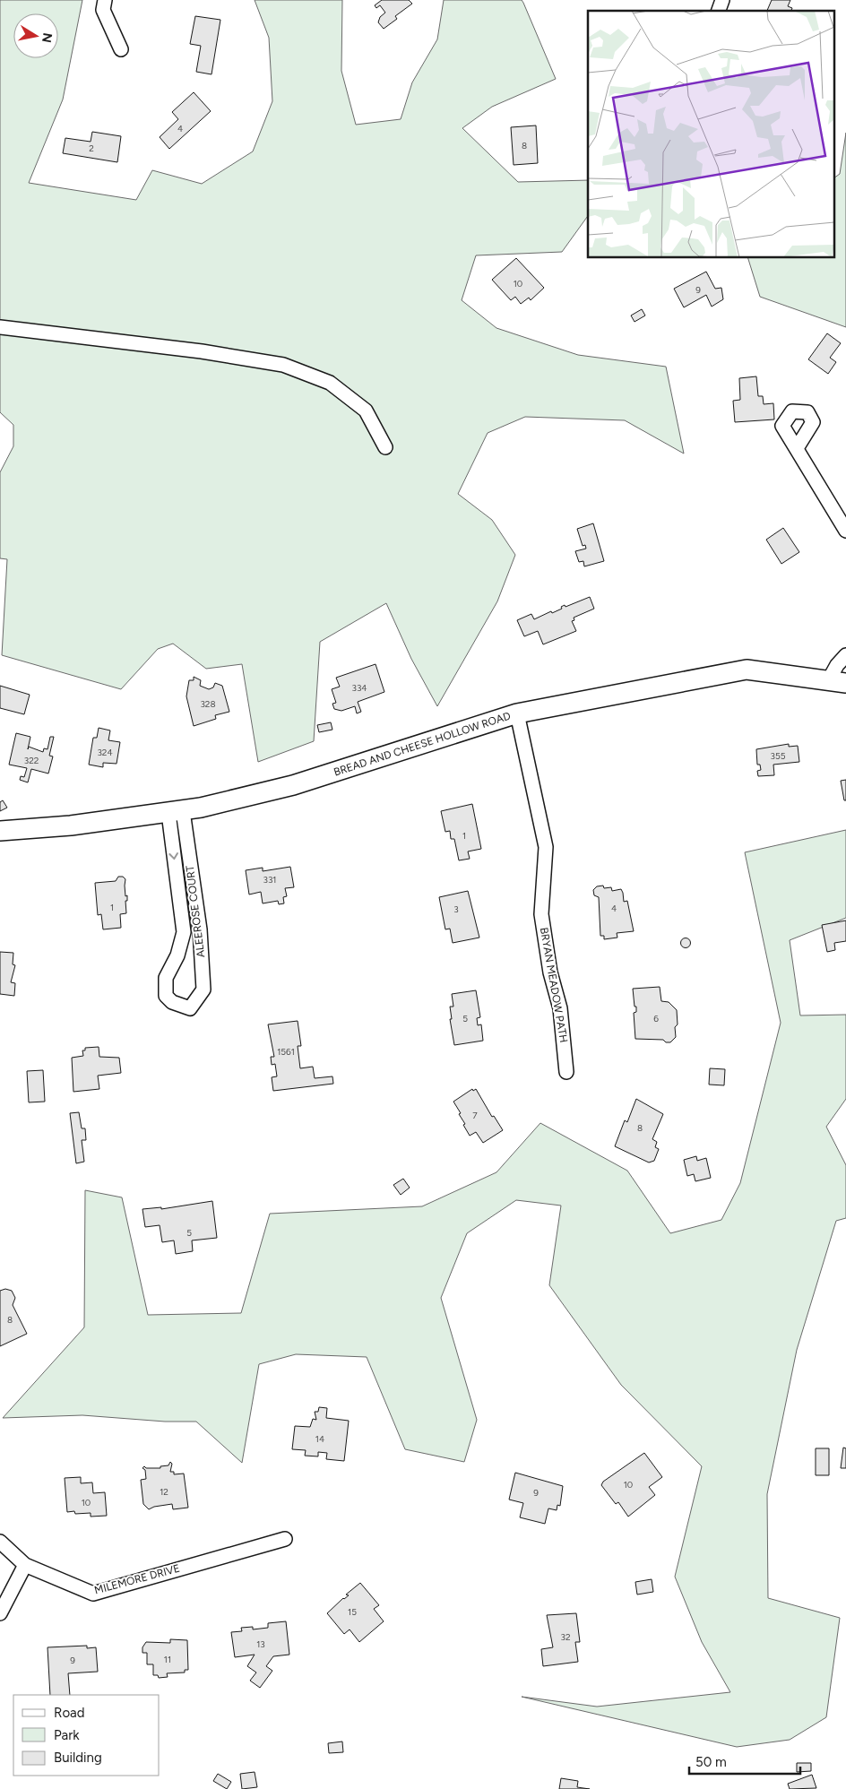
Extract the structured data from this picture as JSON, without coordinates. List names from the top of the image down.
{
  "streets": {
    "main road": ["BREAD AND CHEESE HOLLOW ROAD"],
    "street": ["ALEEROSE COURT", "BRYAN MEADOW PATH", "MILEMORE DRIVE"]
  },
  "crossings": [
    ["BREAD AND CHEESE HOLLOW ROAD", "ALEEROSE COURT"],
    ["BREAD AND CHEESE HOLLOW ROAD", "BRYAN MEADOW PATH"]
  ],
  "house_numbers": [
    "4",
    "8",
    "2",
    "10",
    "9",
    "334",
    "328",
    "324",
    "355",
    "322",
    "1",
    "331",
    "1",
    "4",
    "3",
    "5",
    "6",
    "1561",
    "7",
    "8",
    "5",
    "8",
    "14",
    "10",
    "12",
    "9",
    "10",
    "15",
    "32",
    "13",
    "11",
    "9"
  ],
  "legend": ["Road", "Park", "Building"],
  "scale_bar": "50 m",
  "north": "right"
}
